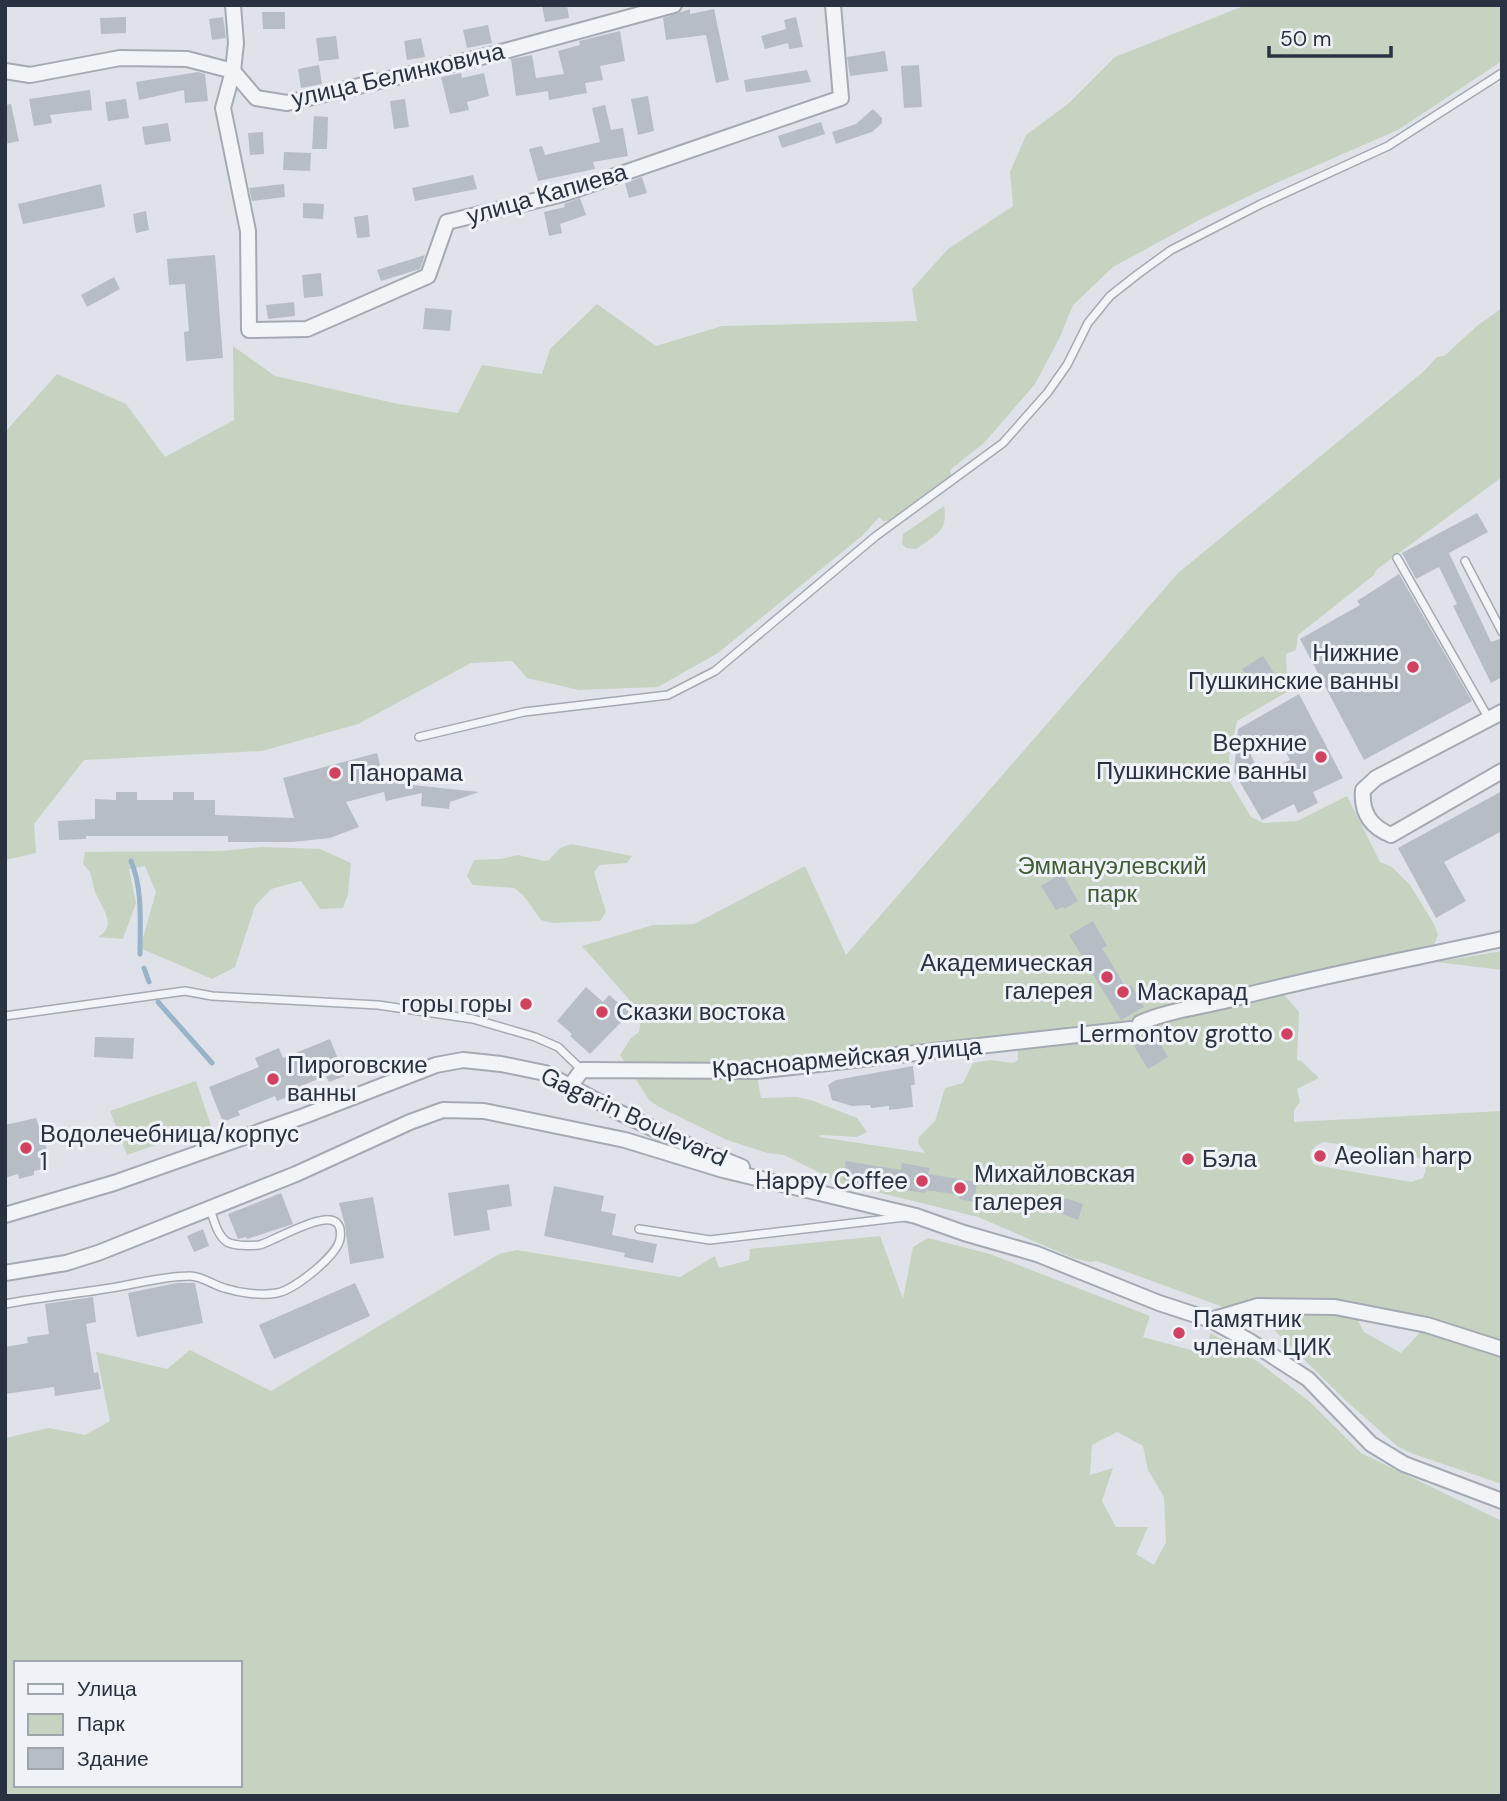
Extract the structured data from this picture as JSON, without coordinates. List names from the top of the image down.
{
  "streets": {
    "street": [
      "улица Белинковича",
      "улица Капиева",
      "Красноармейская улица",
      "Gagarin Boulevard"
    ]
  },
  "crossings": [
    ["улица Белинковича", "улица Капиева"]
  ],
  "parks": ["Эммануэлевский парк"],
  "places": [
    "Нижние Пушкинские ванны",
    "Верхние Пушкинские ванны",
    "Панорама",
    "Академическая галерея",
    "Маскарад",
    "горы горы",
    "Сказки востока",
    "Lermontov grotto",
    "Пироговские ванны",
    "Водолечебница/корпус 1",
    "Aeolian harp",
    "Бэла",
    "Happy Coffee",
    "Михайловская галерея",
    "Памятник членам ЦИК"
  ],
  "legend": ["Улица", "Парк", "Здание"],
  "scale_bar": "50 m"
}
